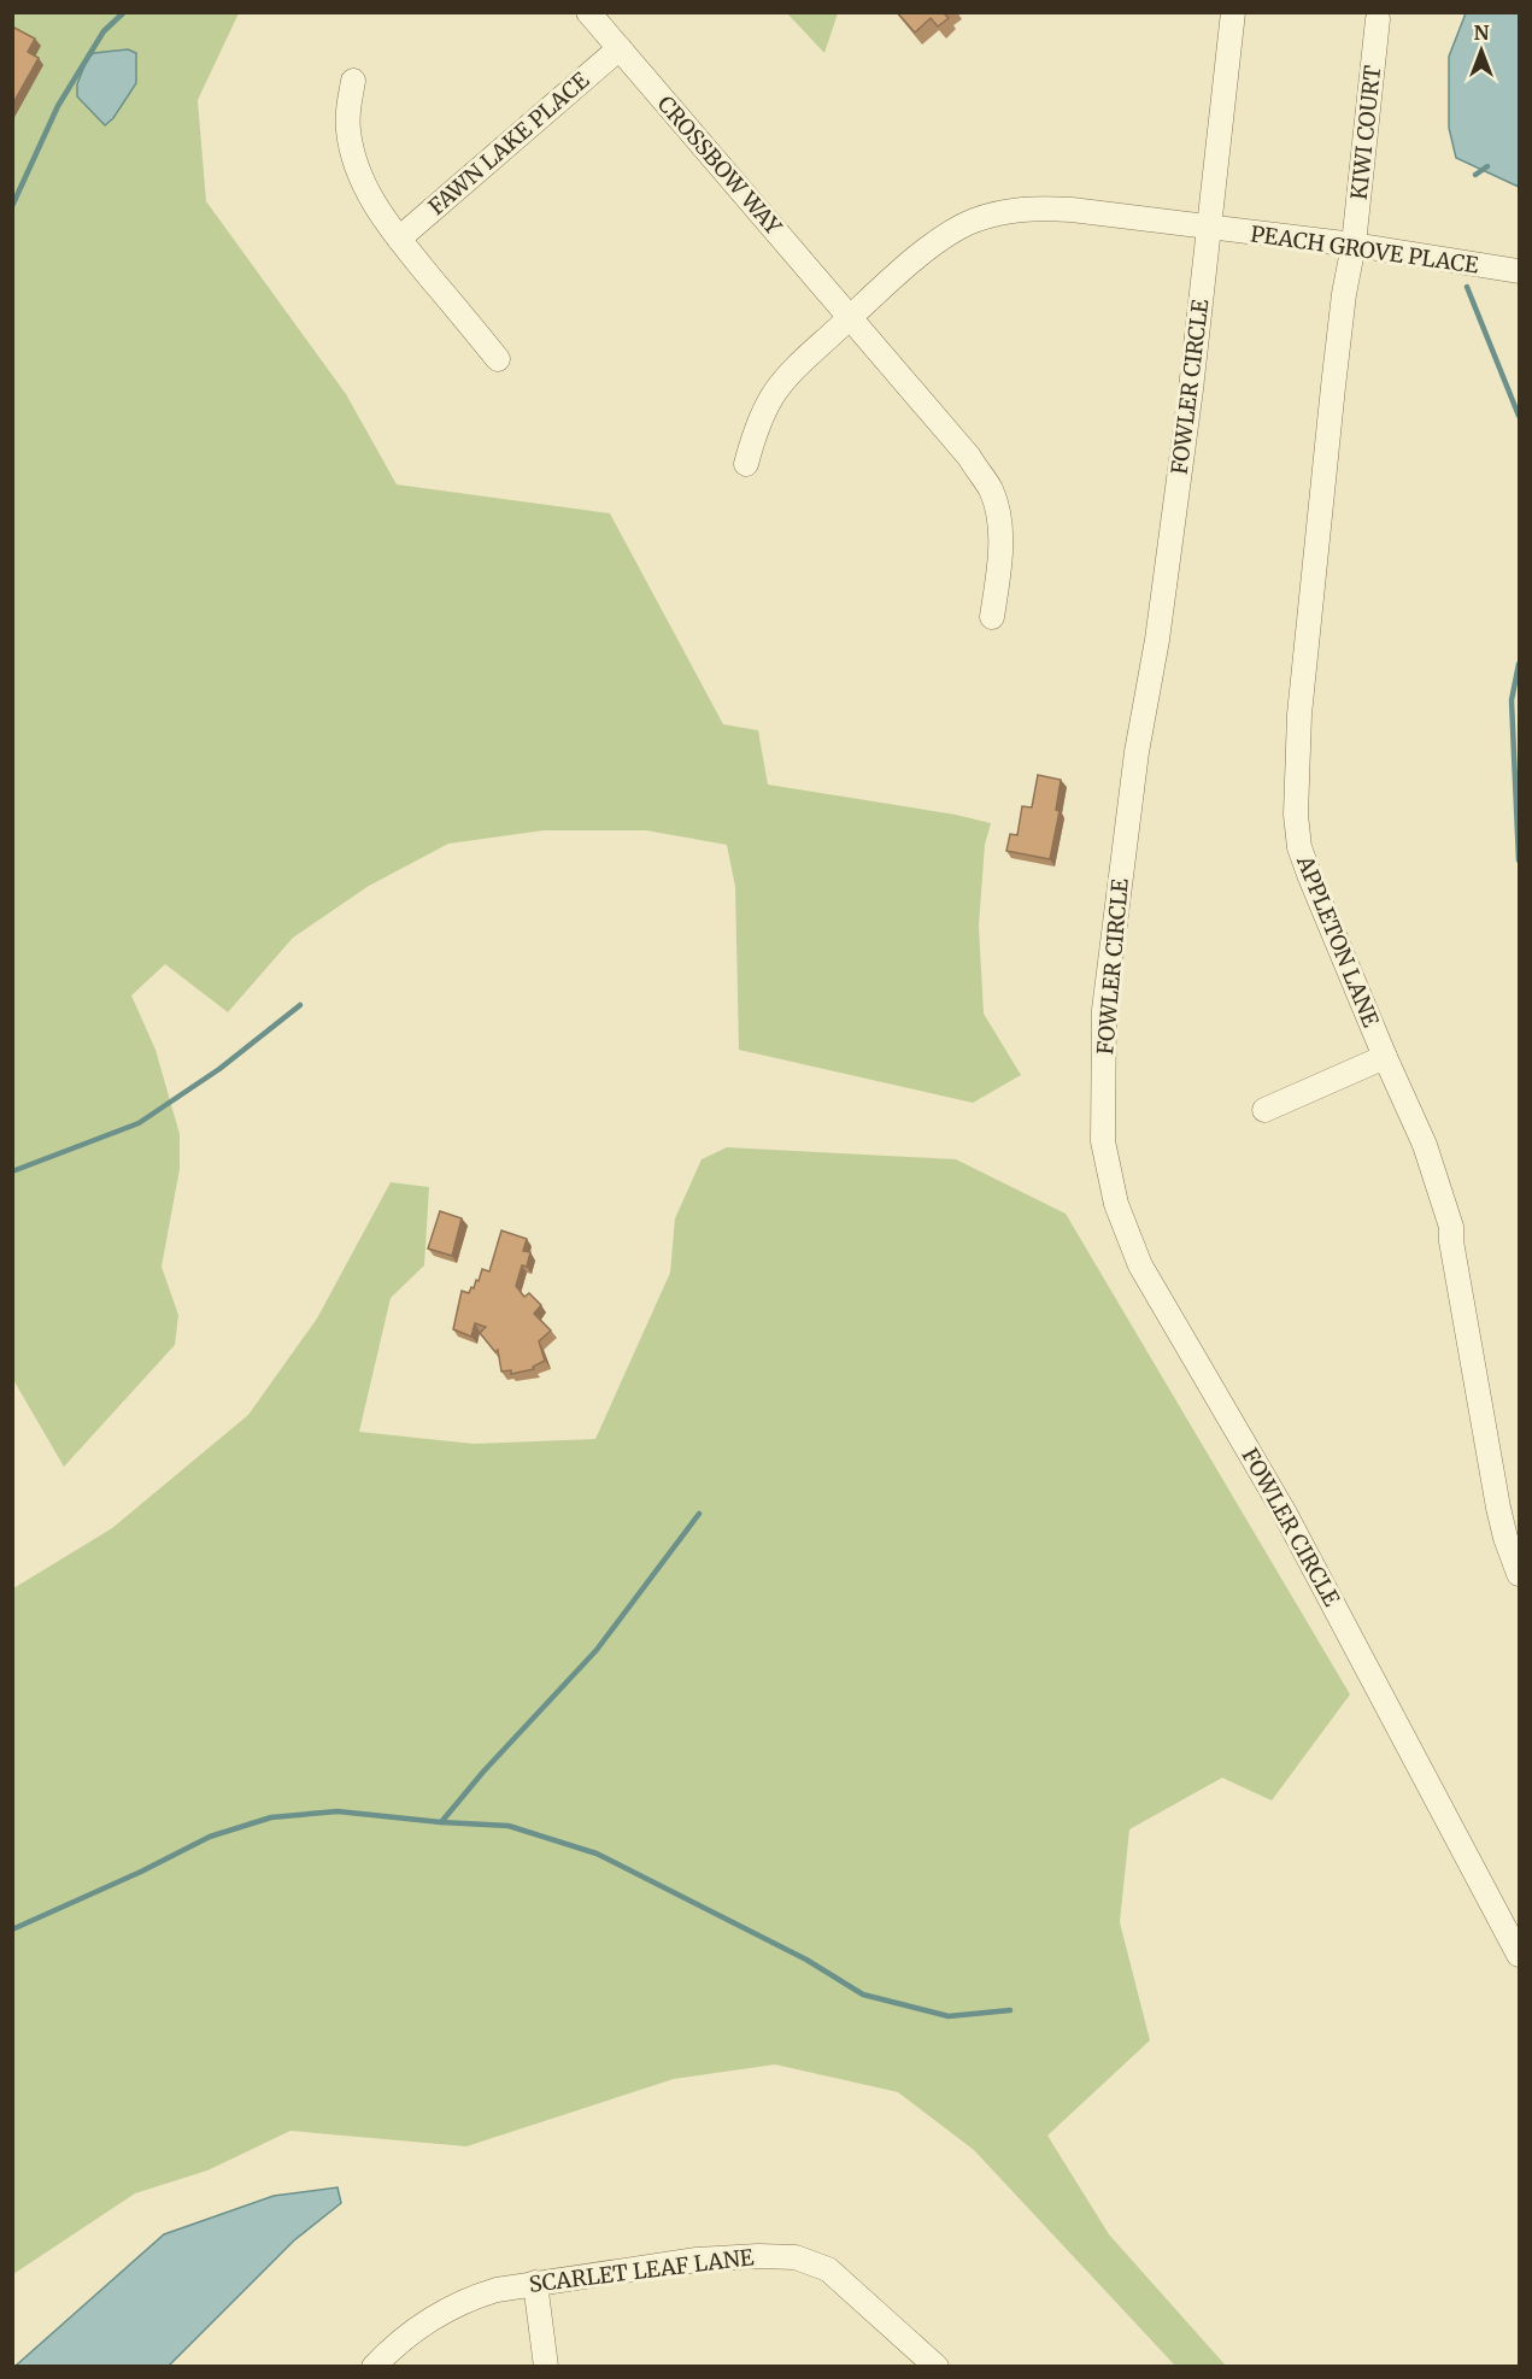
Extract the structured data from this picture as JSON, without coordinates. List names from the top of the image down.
{
  "streets": {
    "street": [
      "KIWI COURT",
      "FAWN LAKE PLACE",
      "CROSSBOW WAY",
      "PEACH GROVE PLACE",
      "FOWLER CIRCLE",
      "APPLETON LANE",
      "SCARLET LEAF LANE"
    ]
  },
  "crossings": [
    ["KIWI COURT", "PEACH GROVE PLACE"],
    ["KIWI COURT", "APPLETON LANE"],
    ["FAWN LAKE PLACE", "CROSSBOW WAY"],
    ["CROSSBOW WAY", "PEACH GROVE PLACE"],
    ["PEACH GROVE PLACE", "FOWLER CIRCLE"],
    ["PEACH GROVE PLACE", "APPLETON LANE"]
  ],
  "north": "top"
}
